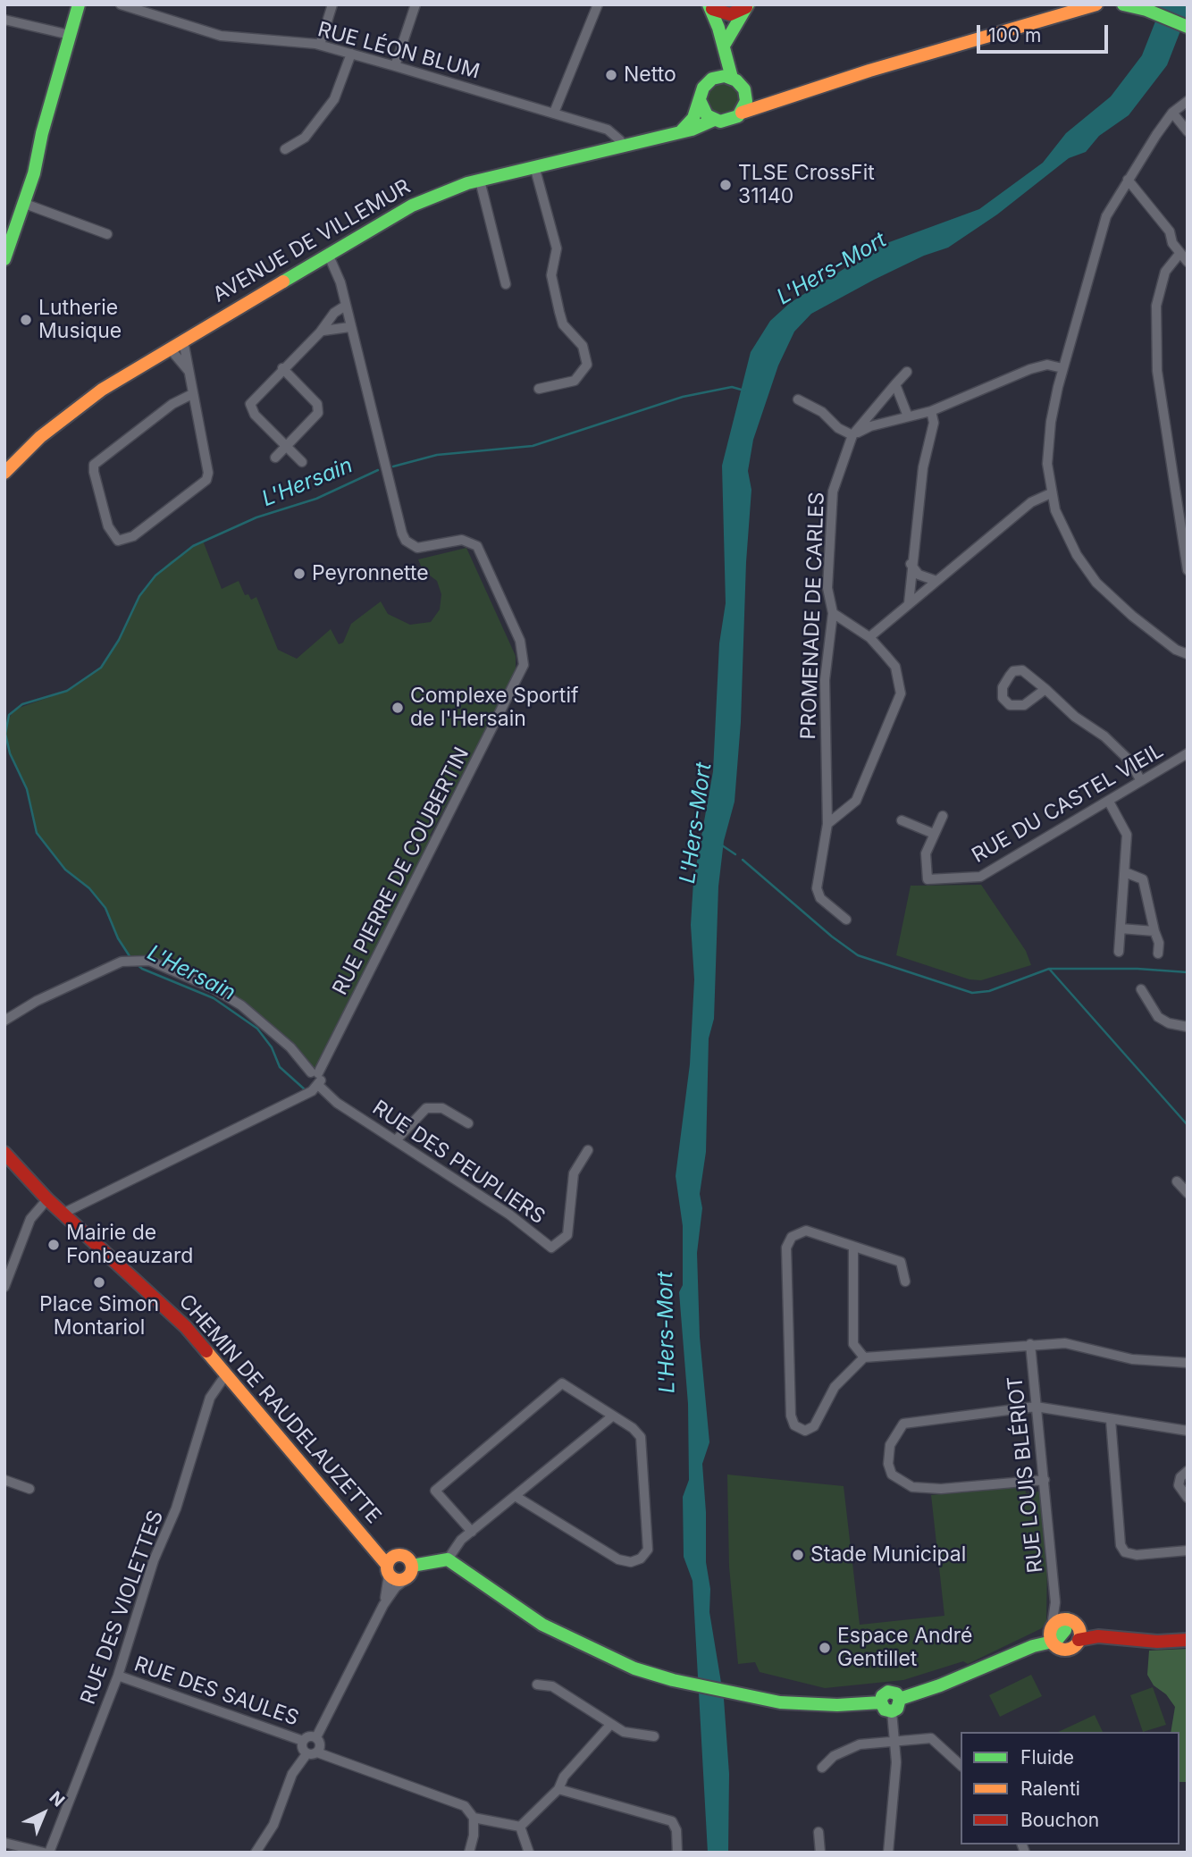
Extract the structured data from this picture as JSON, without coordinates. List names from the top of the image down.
{
  "streets": {
    "main road": ["AVENUE DE VILLEMUR", "CHEMIN DE RAUDELAUZETTE"],
    "street": [
      "RUE LÉON BLUM",
      "PROMENADE DE CARLES",
      "RUE DU CASTEL VIEIL",
      "RUE PIERRE DE COUBERTIN",
      "RUE DES PEUPLIERS",
      "RUE LOUIS BLÉRIOT",
      "RUE DES VIOLETTES",
      "RUE DES SAULES"
    ]
  },
  "crossings": [
    ["RUE LÉON BLUM", "AVENUE DE VILLEMUR"],
    ["AVENUE DE VILLEMUR", "RUE PIERRE DE COUBERTIN"],
    ["CHEMIN DE RAUDELAUZETTE", "RUE DES VIOLETTES"],
    ["RUE DES VIOLETTES", "RUE DES SAULES"]
  ],
  "water": ["L'Hers-Mort", "L'Hersain"],
  "places": [
    "Netto",
    "TLSE CrossFit 31140",
    "Lutherie Musique",
    "Peyronnette",
    "Complexe Sportif de l'Hersain",
    "Mairie de Fonbeauzard",
    "Place Simon Montariol",
    "Stade Municipal",
    "Espace André Gentillet"
  ],
  "legend": ["Fluide", "Ralenti", "Bouchon"],
  "scale_bar": "100 m",
  "north": "top right"
}
